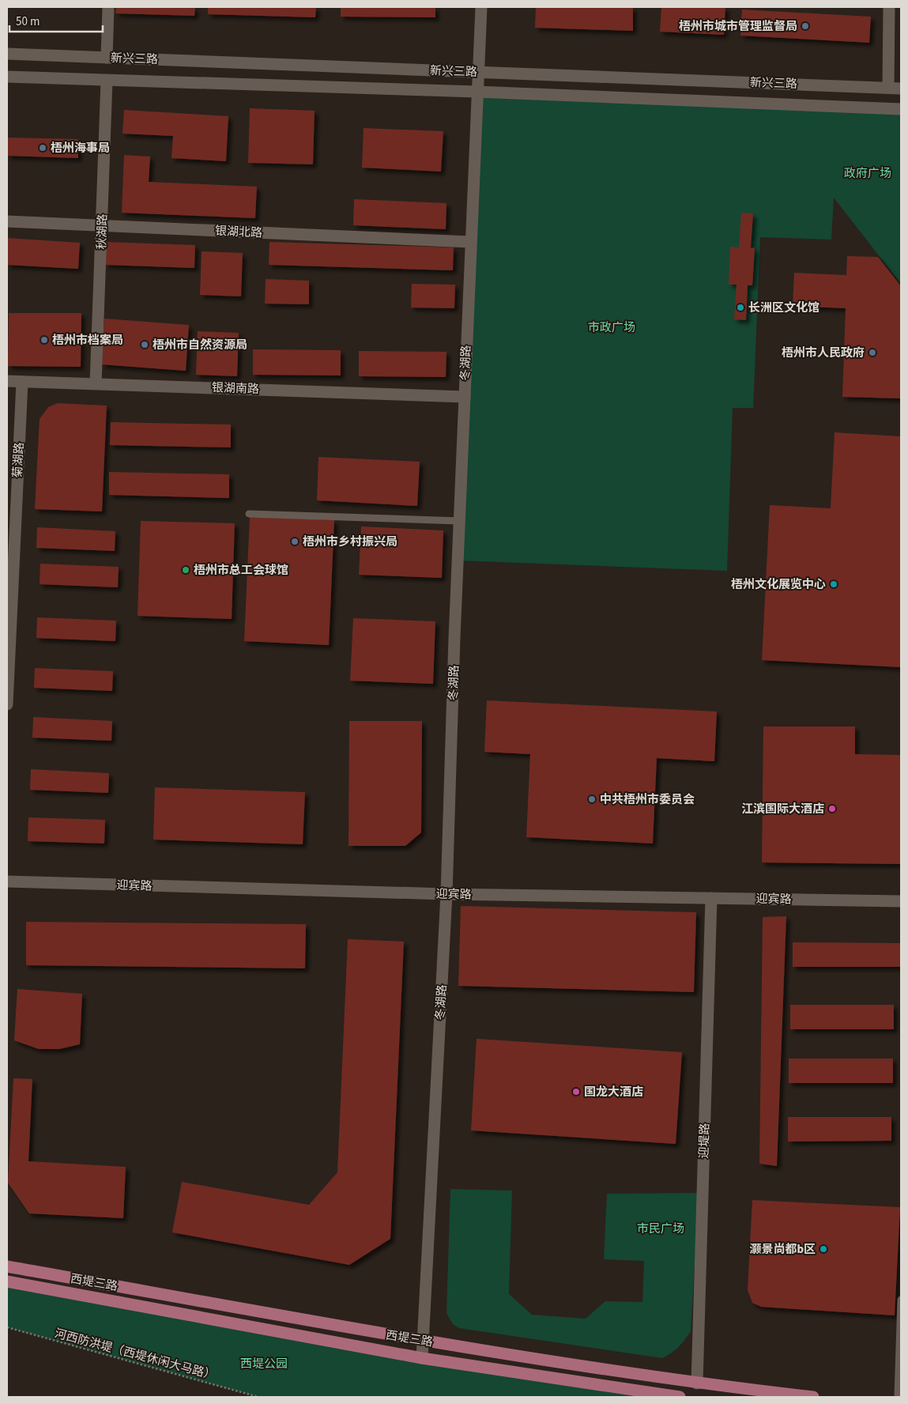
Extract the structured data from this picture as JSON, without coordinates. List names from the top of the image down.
{
  "streets": {
    "main road": ["西堤三路"],
    "street": [
      "新兴三路",
      "秋湖路",
      "银湖北路",
      "冬湖路",
      "银湖南路",
      "菊湖路",
      "迎宾路",
      "迎堤路"
    ],
    "path": ["河西防洪堤（西堤休闲大马路）"]
  },
  "crossings": [
    ["新兴三路", "秋湖路"],
    ["新兴三路", "冬湖路"],
    ["秋湖路", "银湖北路"],
    ["秋湖路", "银湖南路"],
    ["银湖北路", "冬湖路"],
    ["冬湖路", "银湖南路"],
    ["冬湖路", "迎宾路"],
    ["冬湖路", "西堤三路"],
    ["银湖南路", "菊湖路"],
    ["迎宾路", "迎堤路"],
    ["迎堤路", "西堤三路"]
  ],
  "parks": [
    "政府广场",
    "市政广场",
    "市民广场",
    "西堤公园"
  ],
  "places": [
    "梧州市城市管理监督局",
    "梧州海事局",
    "长洲区文化馆",
    "梧州市档案局",
    "梧州市自然资源局",
    "梧州市人民政府",
    "梧州市乡村振兴局",
    "梧州市总工会球馆",
    "梧州文化展览中心",
    "中共梧州市委员会",
    "江滨国际大酒店",
    "国龙大酒店",
    "灏景尚都b区"
  ],
  "scale_bar": "50 m"
}
